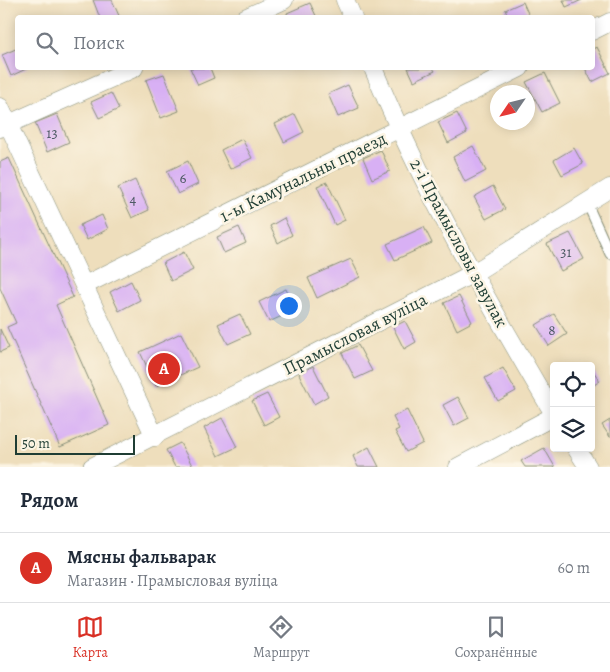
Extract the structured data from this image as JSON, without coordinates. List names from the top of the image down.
{
  "streets": {
    "street": ["1-ы Камунальны праезд", "2-і Прамысловы завулак", "Прамысловая вуліца"]
  },
  "crossings": [
    ["1-ы Камунальны праезд", "2-і Прамысловы завулак"],
    ["2-і Прамысловы завулак", "Прамысловая вуліца"]
  ],
  "house_numbers": [
    "13",
    "6",
    "4",
    "31",
    "8"
  ],
  "scale_bar": "50 m",
  "north": "bottom left",
  "page": {
    "search": "Поиск",
    "pins": "A",
    "scale": "50 m",
    "heading": "Рядом",
    "list": [
      {
        "mark": "A",
        "name": "Мясны фальварак",
        "note": "Магазин · Прамысловая вуліца",
        "value": "60 m"
      }
    ],
    "nav": ["Карта", "Маршрут", "Сохранённые"]
  }
}
